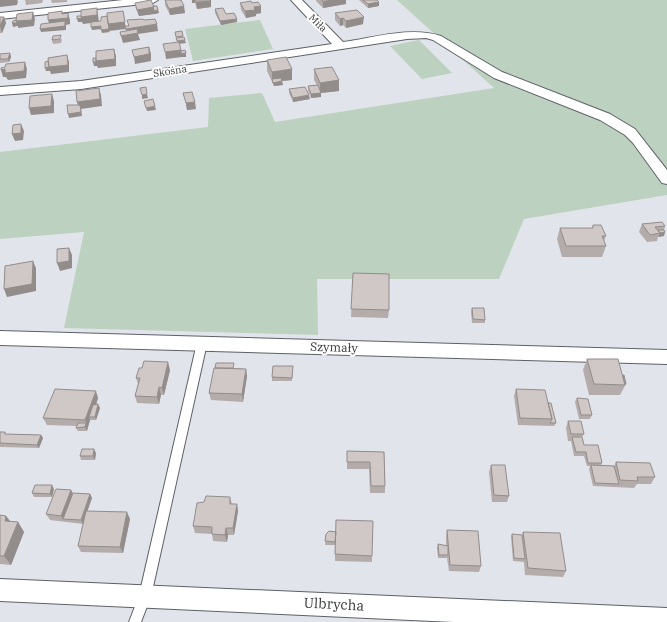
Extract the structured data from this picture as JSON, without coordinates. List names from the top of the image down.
{
  "streets": {
    "street": [
      "Miła",
      "Skośna",
      "Szymały",
      "Ulbrycha"
    ]
  },
  "crossings": [
    ["Miła", "Skośna"]
  ]
}
